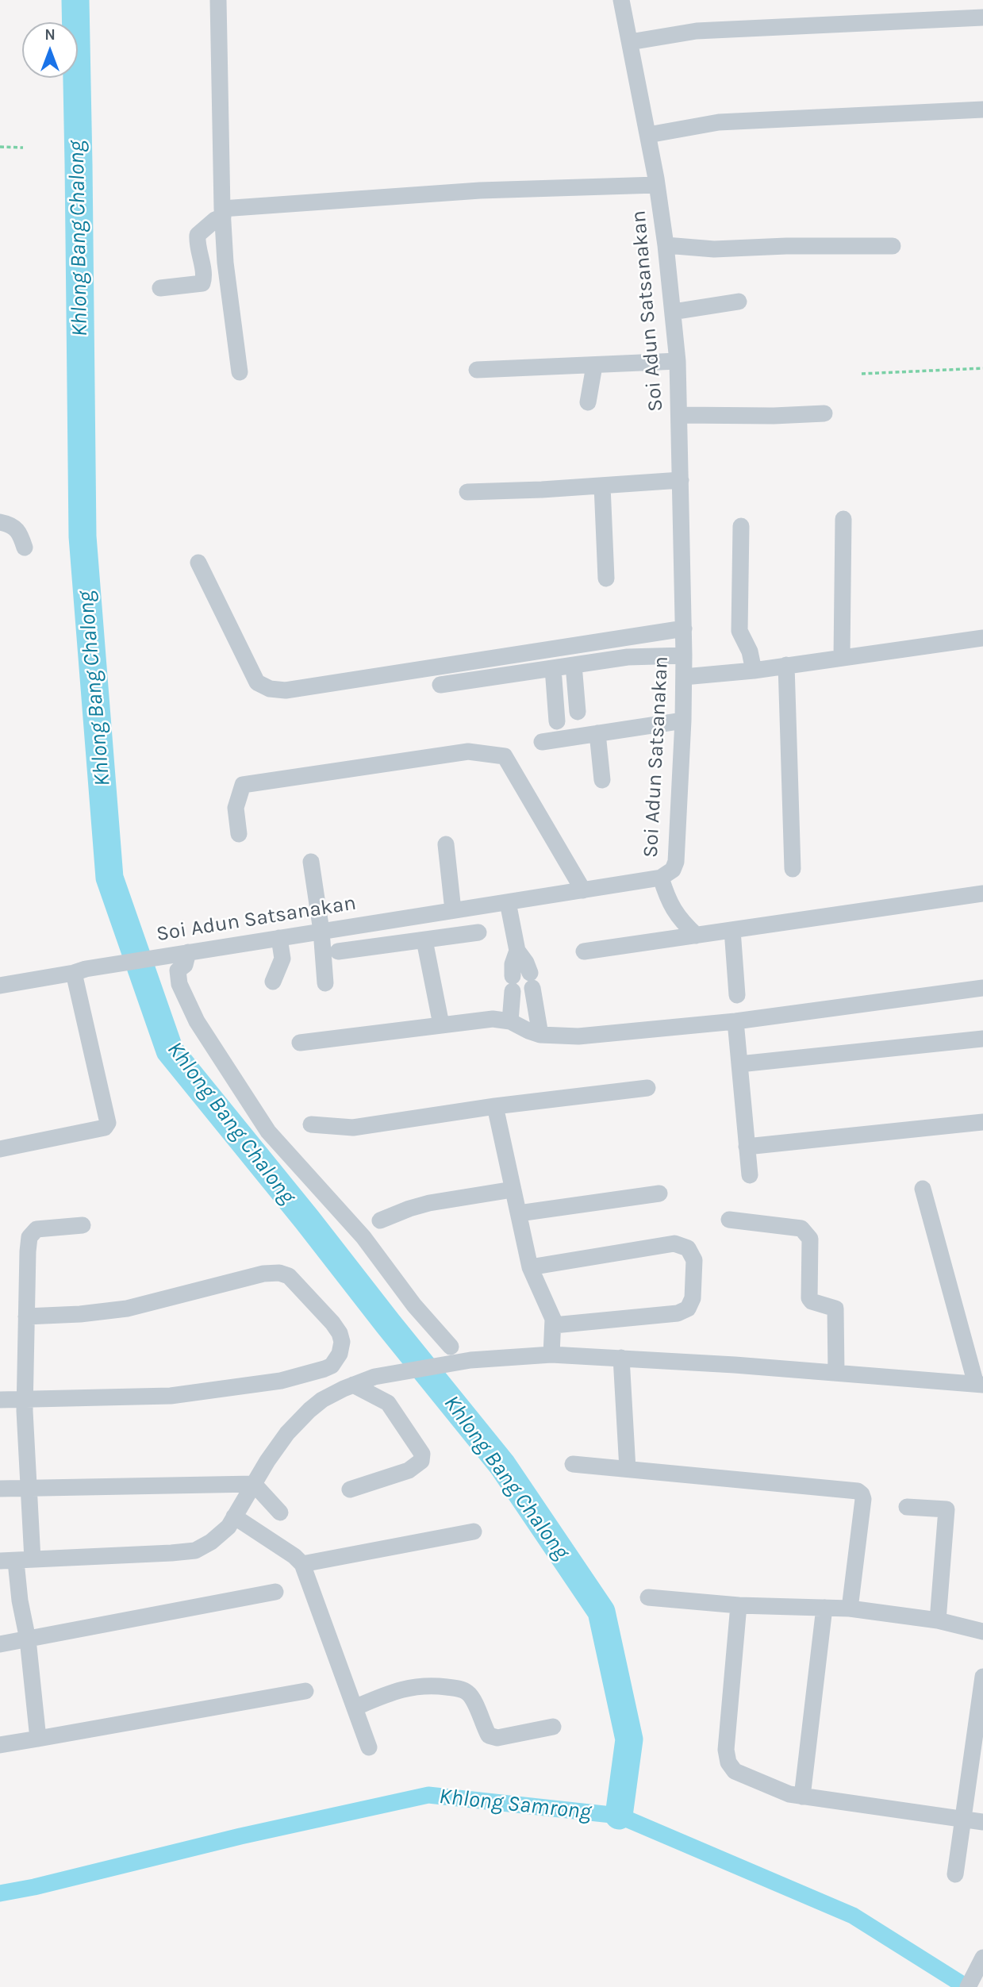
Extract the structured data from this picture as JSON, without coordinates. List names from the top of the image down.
{
  "streets": {
    "street": ["Soi Adun Satsanakan"]
  },
  "water": ["Khlong Bang Chalong", "Khlong Samrong"],
  "north": "top"
}
